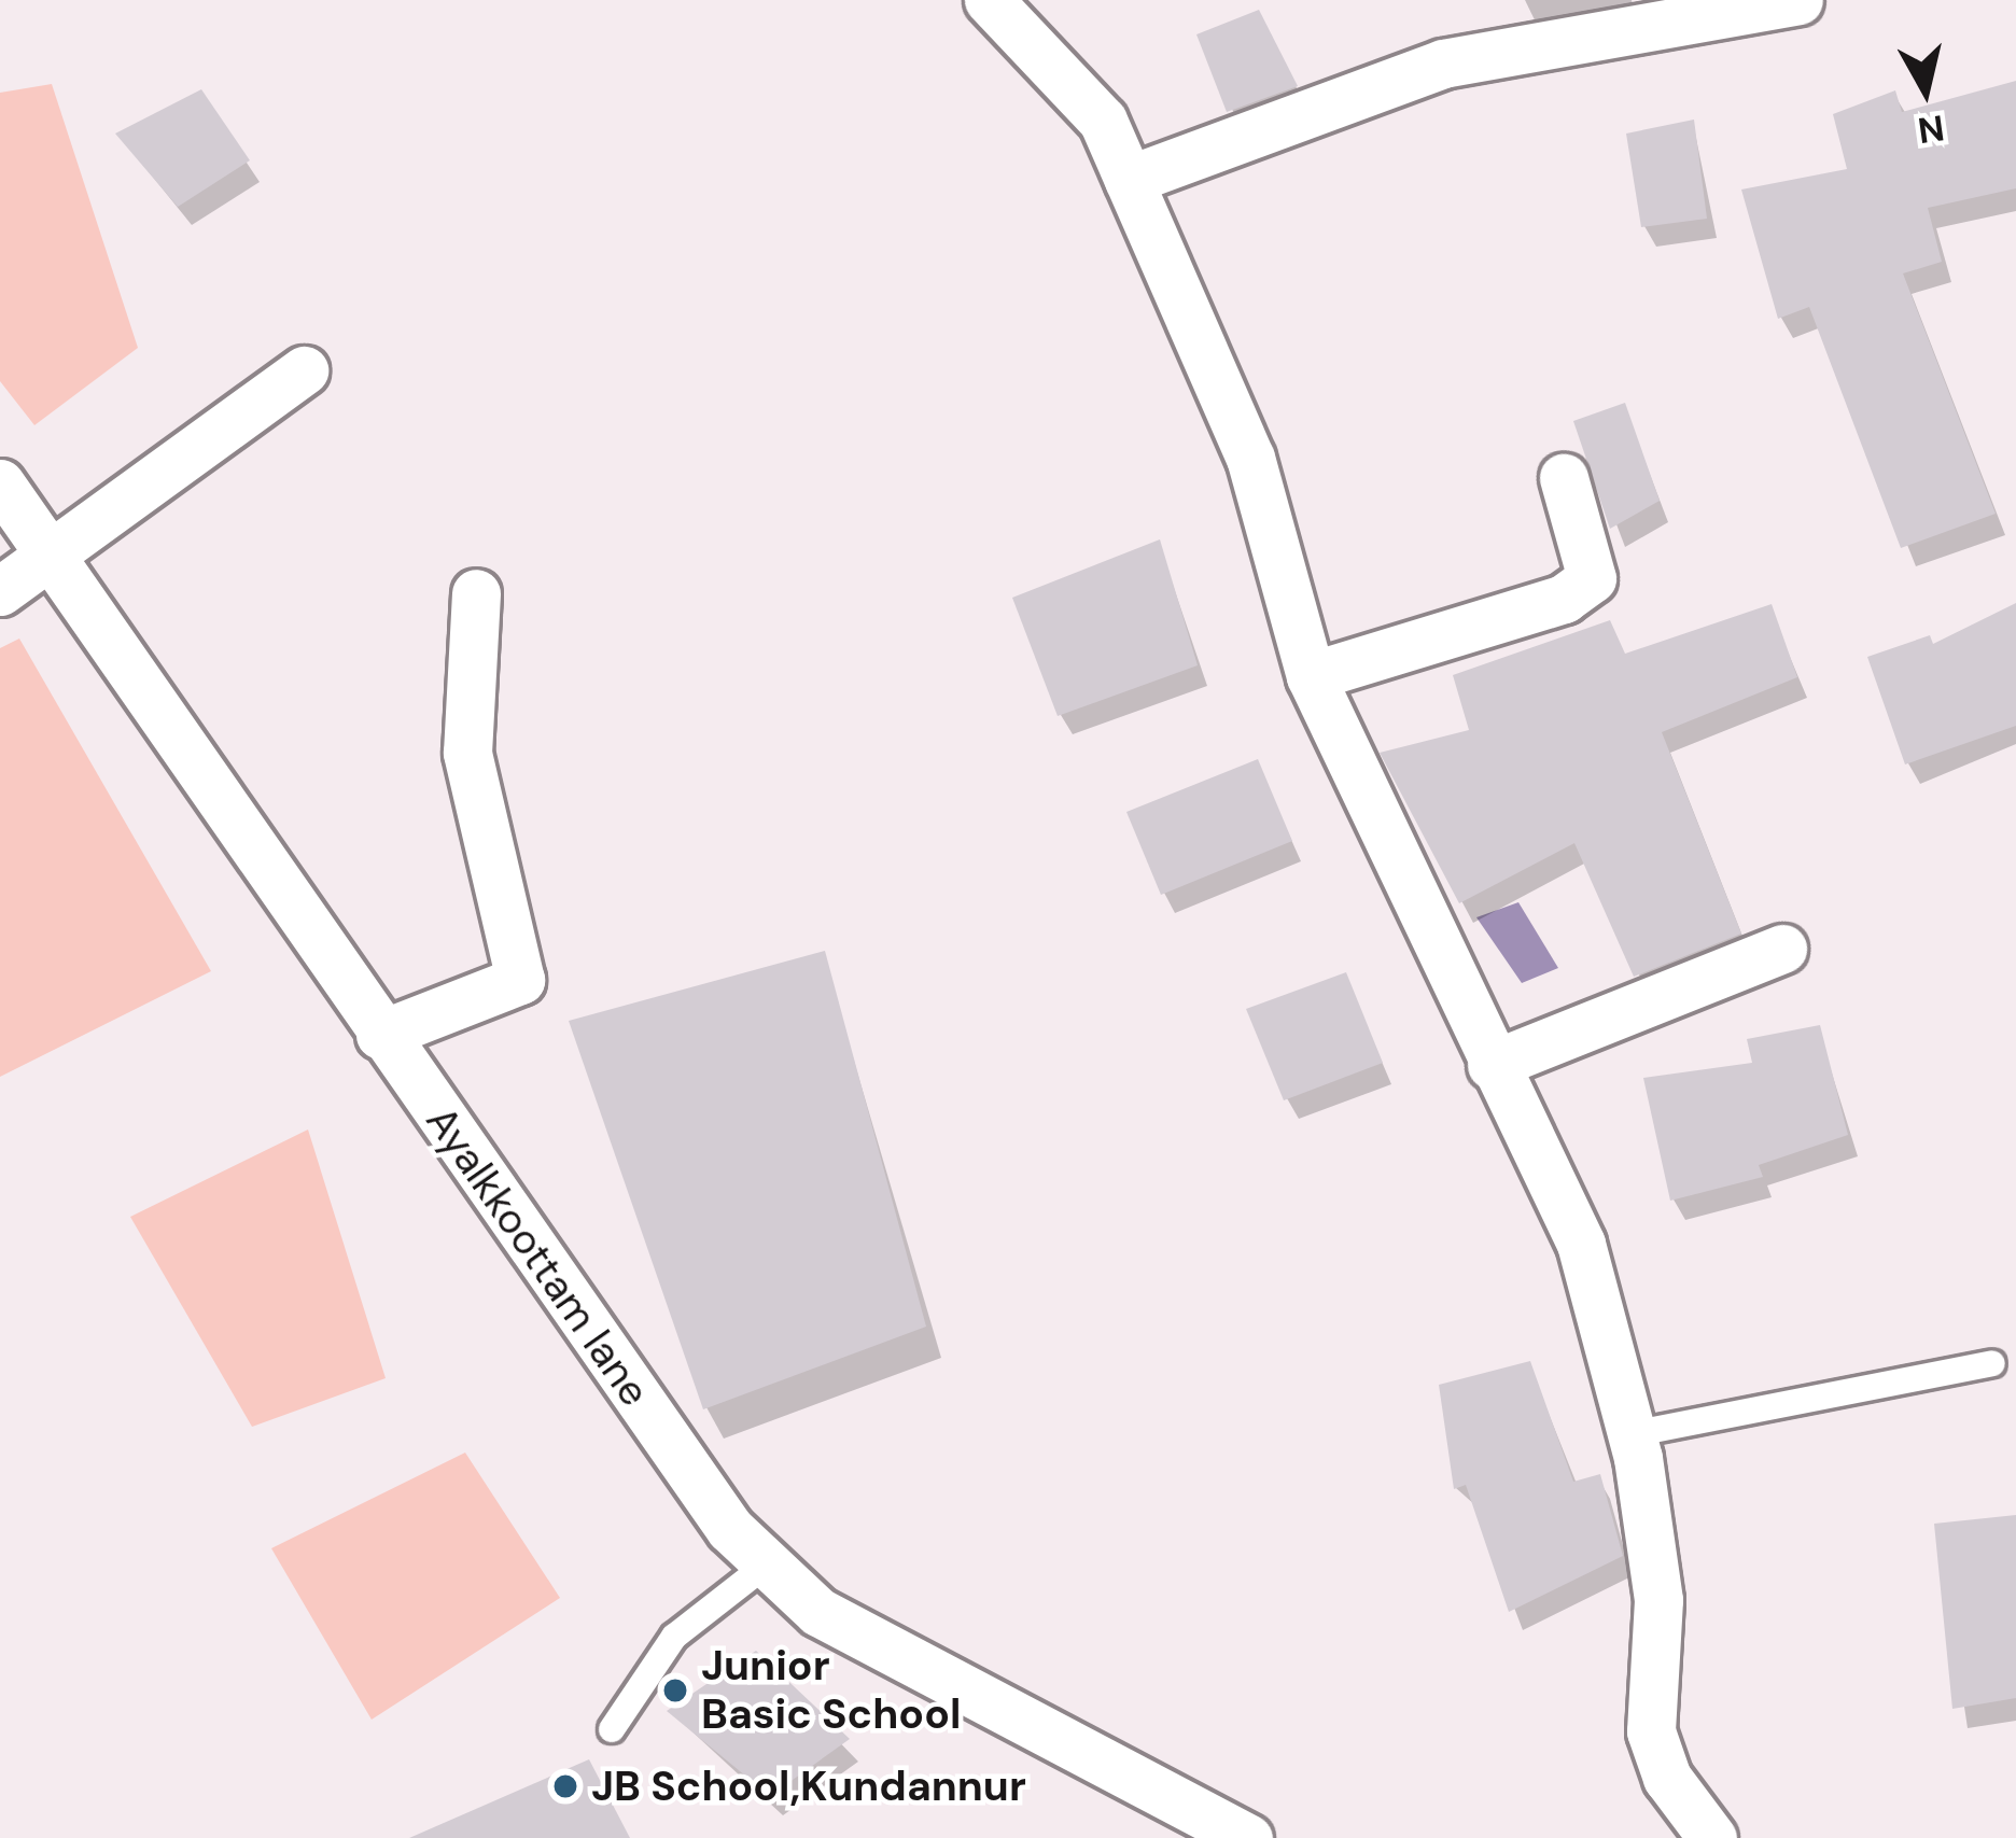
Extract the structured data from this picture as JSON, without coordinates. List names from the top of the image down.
{
  "streets": {
    "street": ["Ayalkkoottam lane"]
  },
  "places": ["Junior Basic School", "JB School,Kundannur"],
  "north": "bottom"
}
